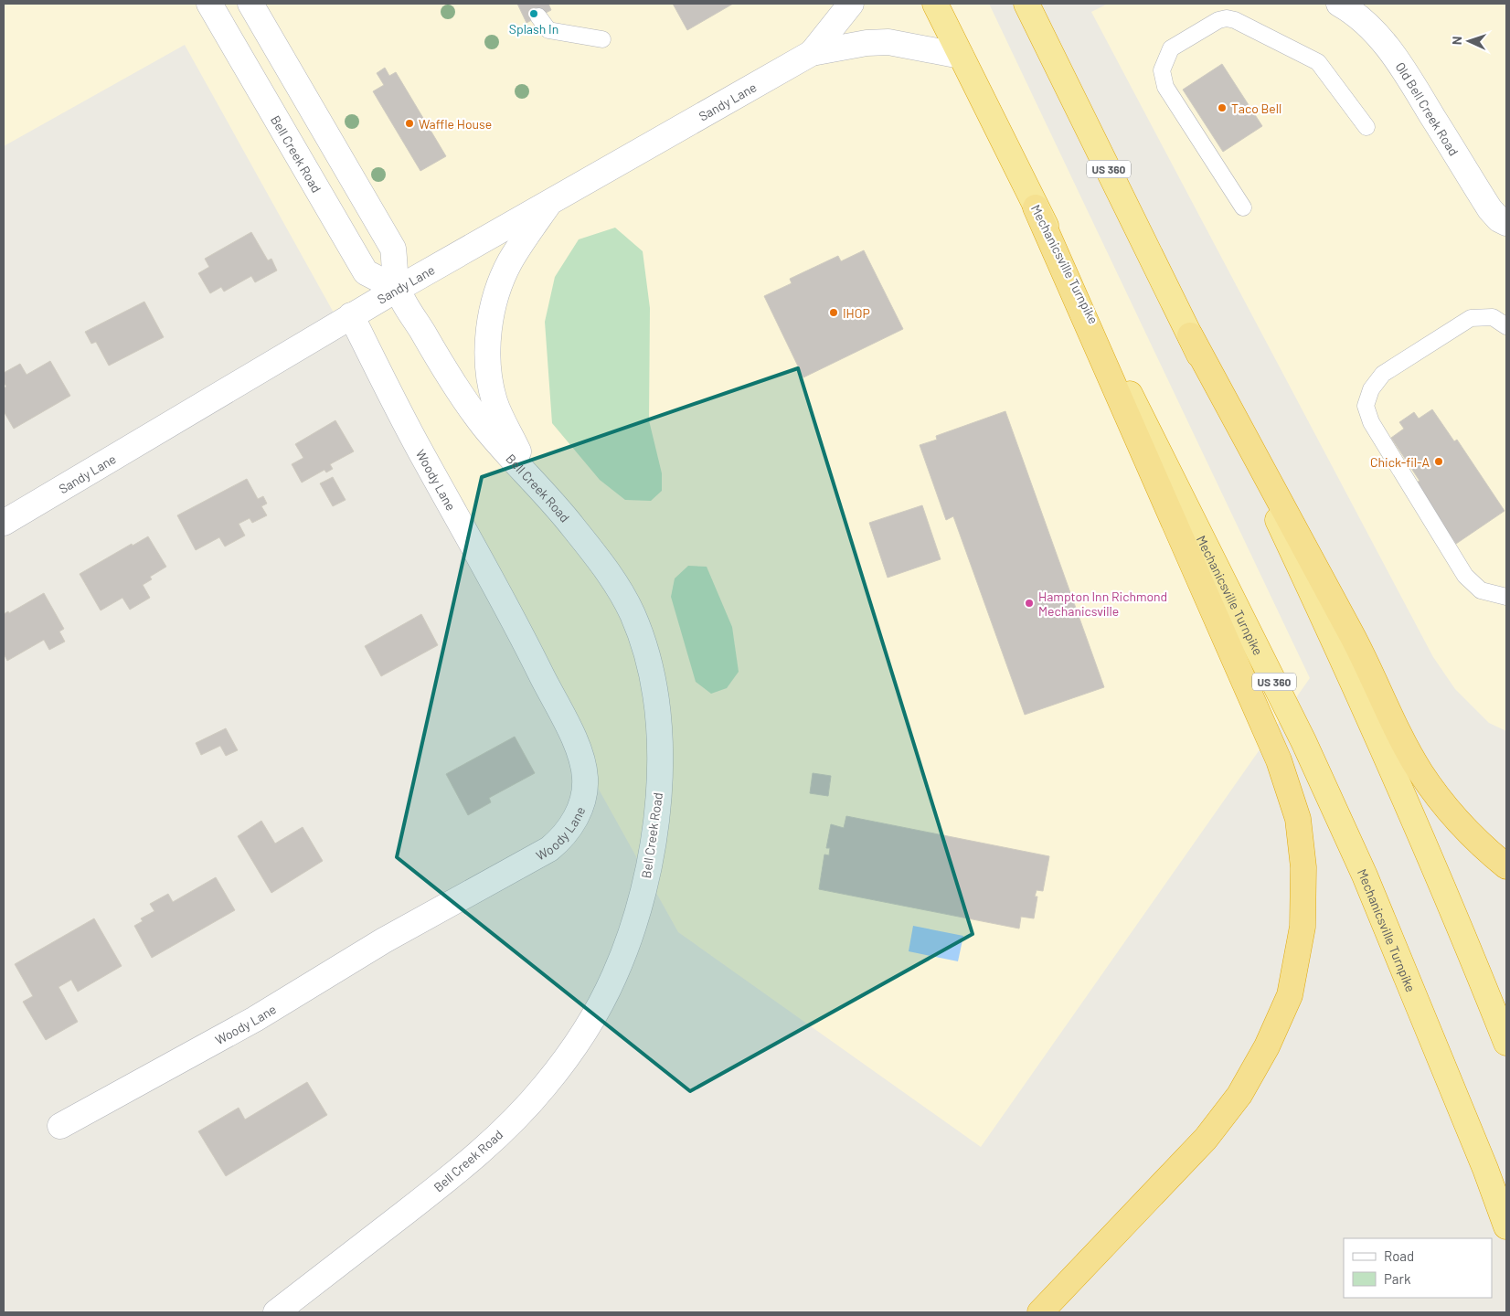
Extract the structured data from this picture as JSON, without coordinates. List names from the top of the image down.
{
  "streets": {
    "highway": ["US 360", "Mechanicsville Turnpike"],
    "street": [
      "Sandy Lane",
      "Old Bell Creek Road",
      "Bell Creek Road",
      "Woody Lane"
    ]
  },
  "crossings": [
    ["Sandy Lane", "Bell Creek Road"],
    ["Sandy Lane", "Mechanicsville Turnpike"],
    ["Sandy Lane", "Woody Lane"]
  ],
  "places": [
    "Splash In",
    "Taco Bell",
    "Waffle House",
    "IHOP",
    "Chick-fil-A",
    "Hampton Inn Richmond Mechanicsville"
  ],
  "legend": ["Road", "Park"],
  "north": "left"
}
